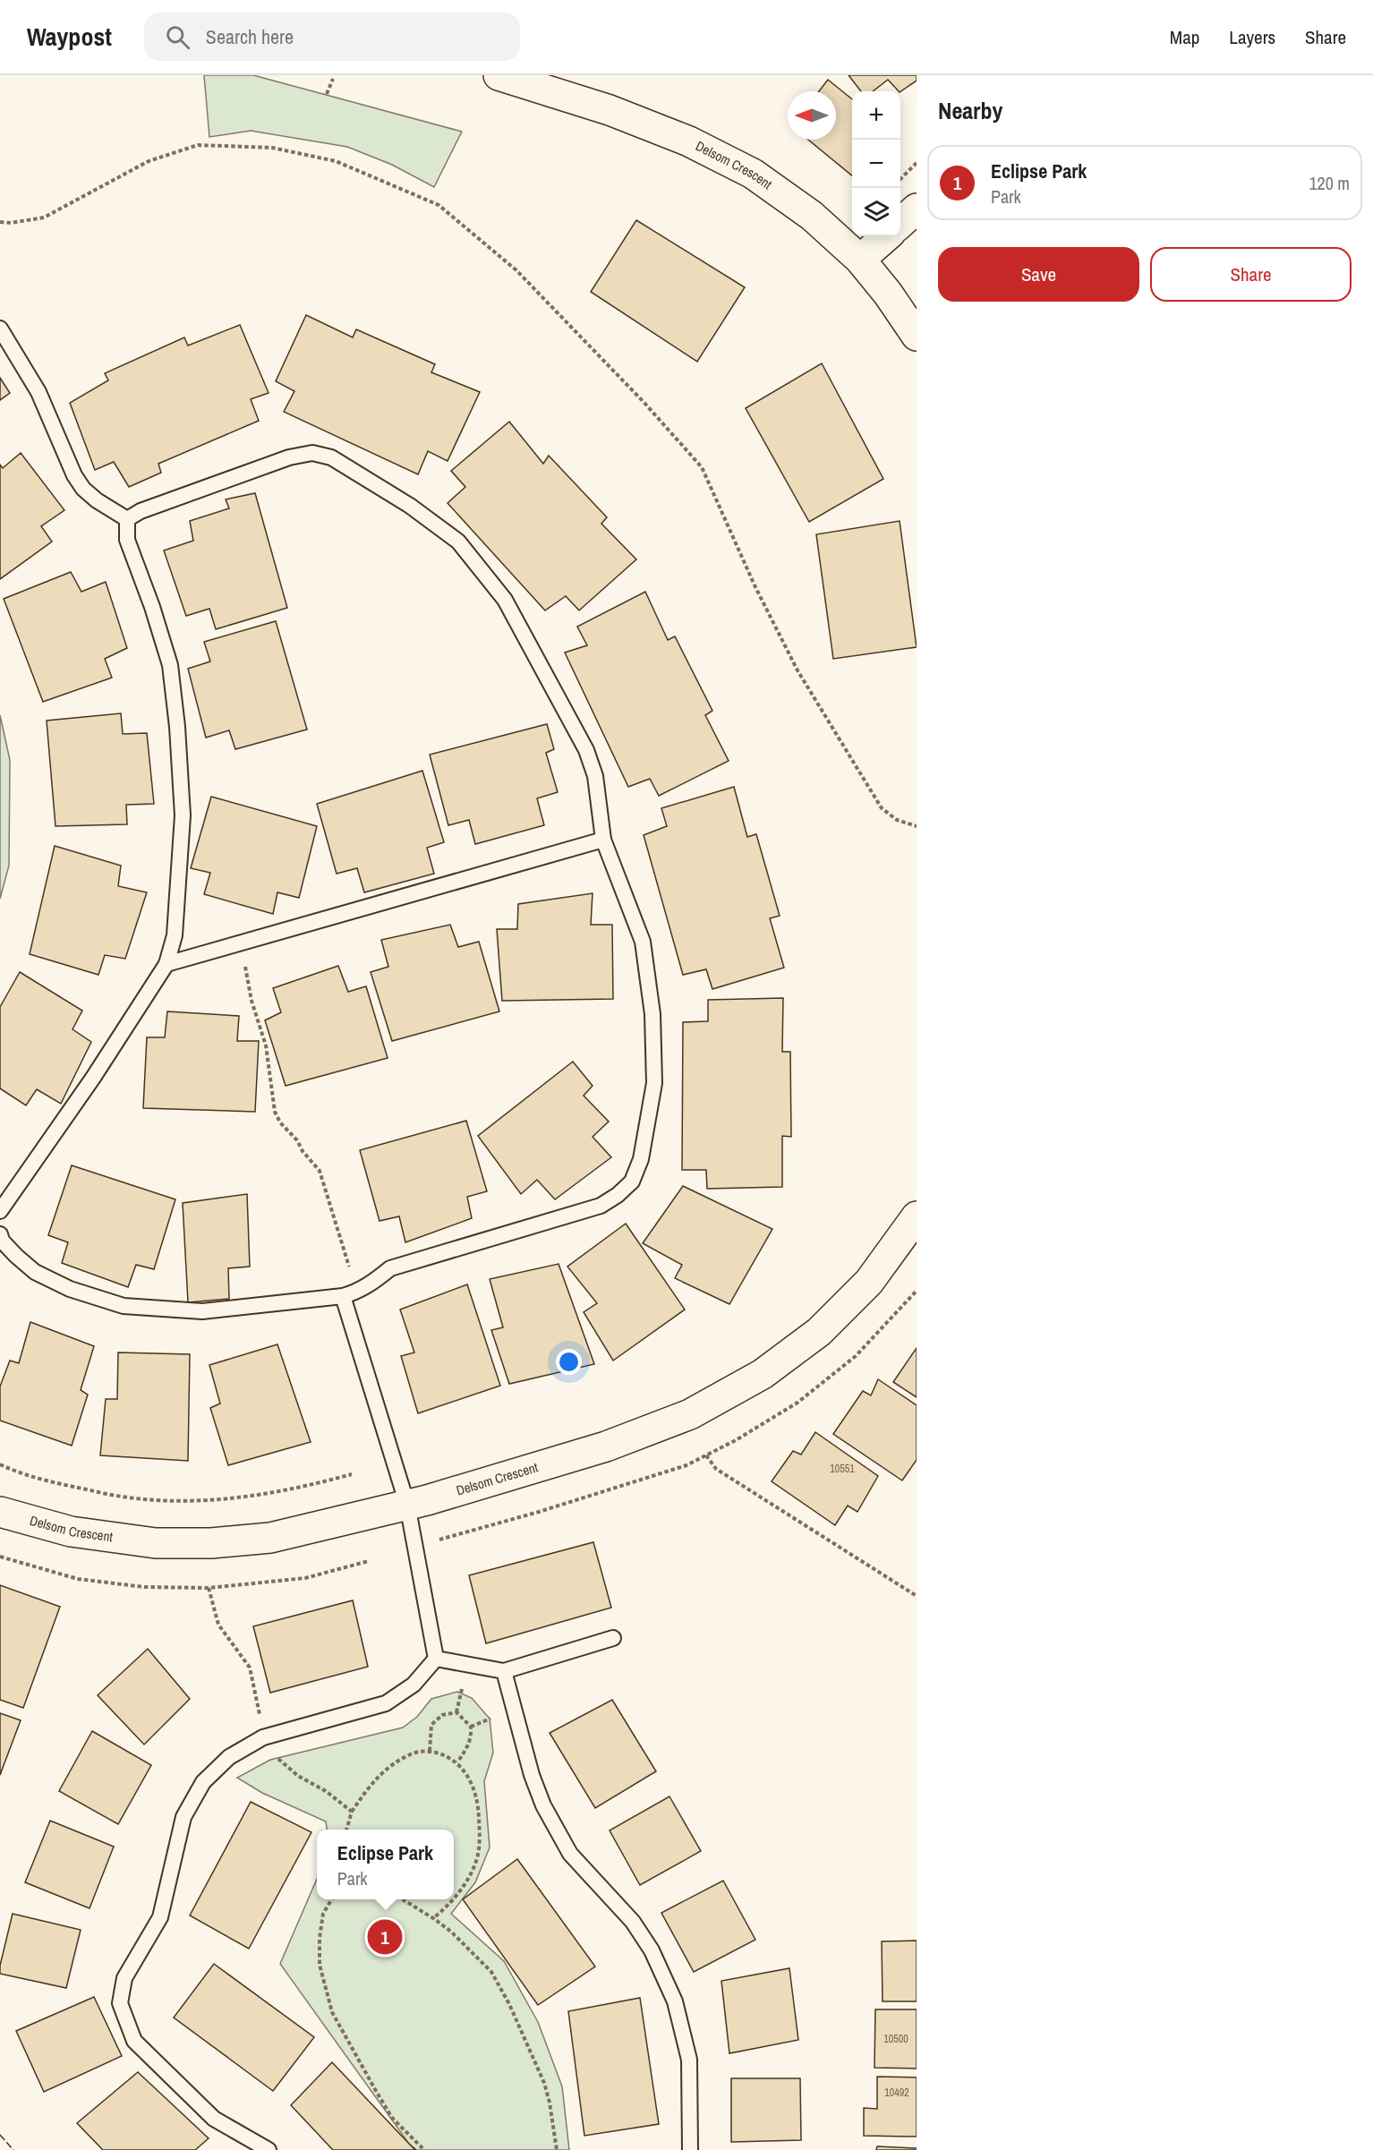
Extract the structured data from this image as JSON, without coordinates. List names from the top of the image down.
{
  "streets": {
    "street": ["Delsom Crescent"]
  },
  "house_numbers": ["10551", "10500", "10492"],
  "north": "left",
  "page": {
    "header": "Waypost",
    "search": "Search here",
    "nav": ["Map", "Layers", "Share"],
    "heading": "Nearby",
    "map_buttons": ["+", "−"],
    "list": [
      {
        "mark": "1",
        "name": "Eclipse Park",
        "note": "Park",
        "value": "120 m"
      }
    ],
    "buttons": ["Save", "Share"],
    "popup": ["Eclipse Park", "Park"],
    "pins": "1"
  }
}
